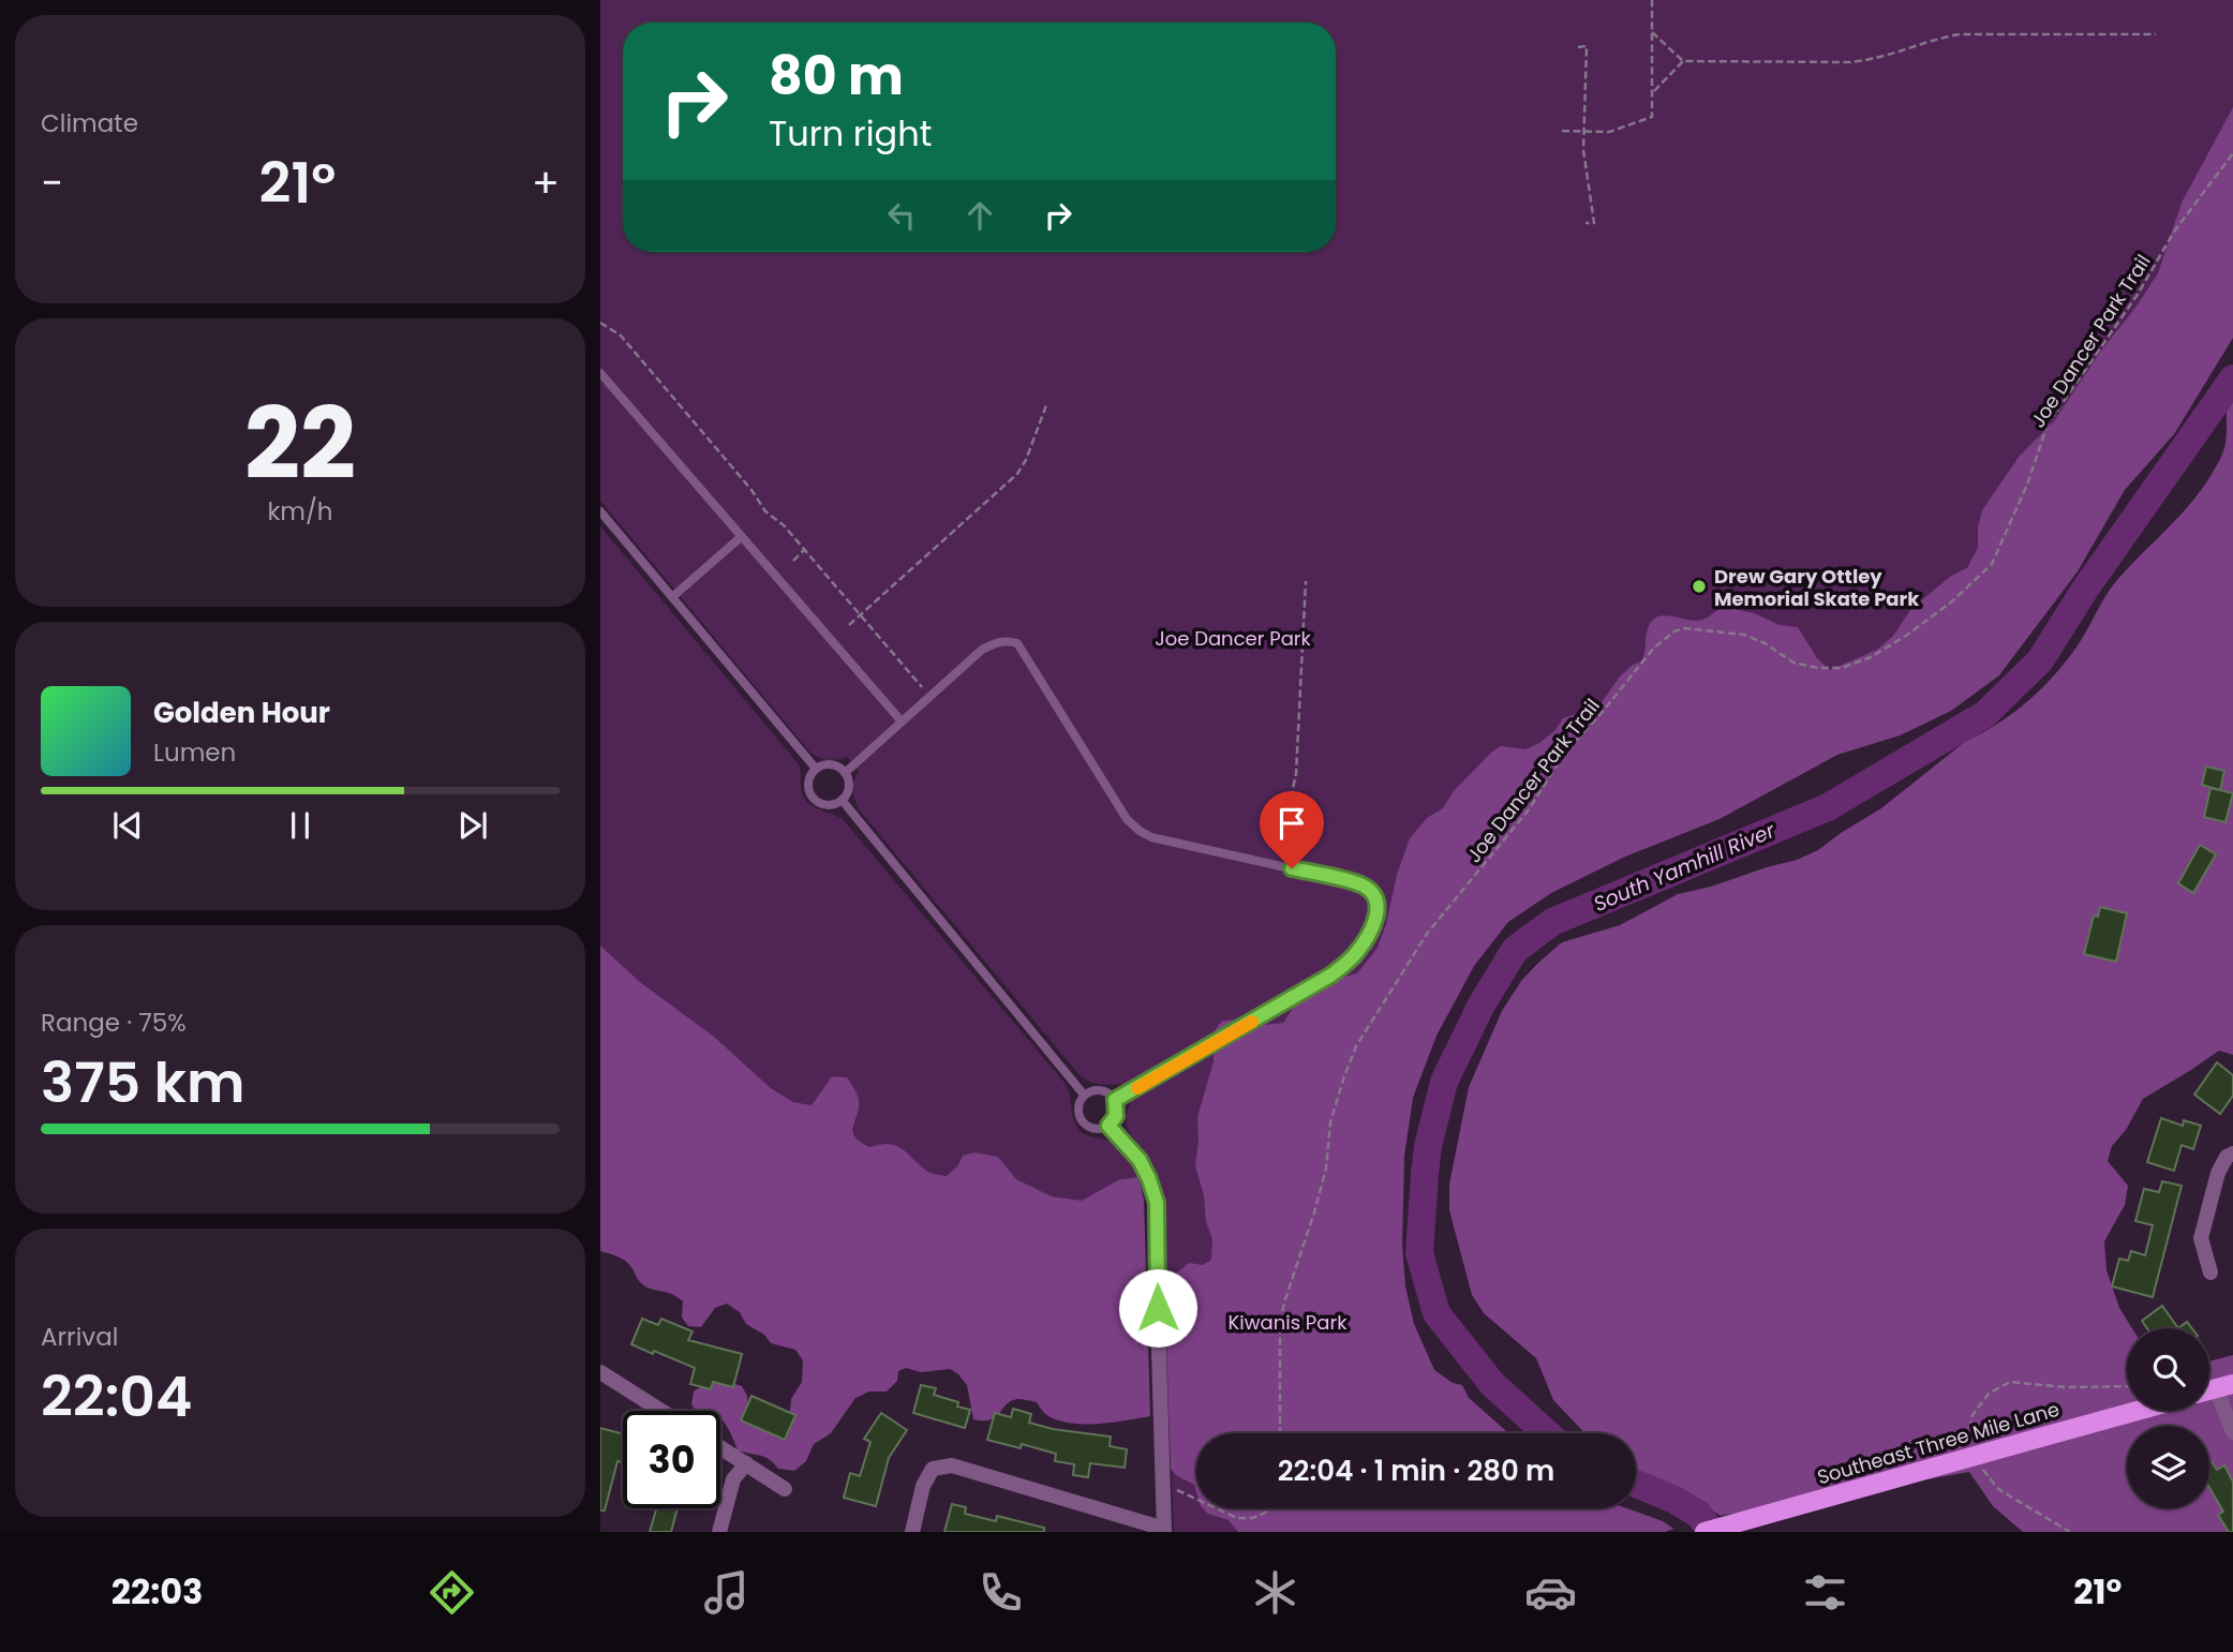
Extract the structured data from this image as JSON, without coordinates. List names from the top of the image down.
{
  "streets": {
    "main road": ["Southeast Three Mile Lane"],
    "path": ["Joe Dancer Park Trail"]
  },
  "water": ["South Yamhill River"],
  "parks": ["Joe Dancer Park", "Kiwanis Park"],
  "places": ["Drew Gary Ottley Memorial Skate Park"],
  "page": {
    "tile": [
      "Climate",
      ["22", "km/h"],
      ["Range · 75%", "375 km"],
      ["Arrival", "22:04"]
    ],
    "turn": ["80 m", "Turn right"],
    "heat": ["−", "21°", "+"],
    "song": ["Golden Hour", "Lumen"],
    "limit": "30",
    "trip": "22:04 · 1 min · 280 m",
    "tabs": ["22:03", "21°"]
  }
}
